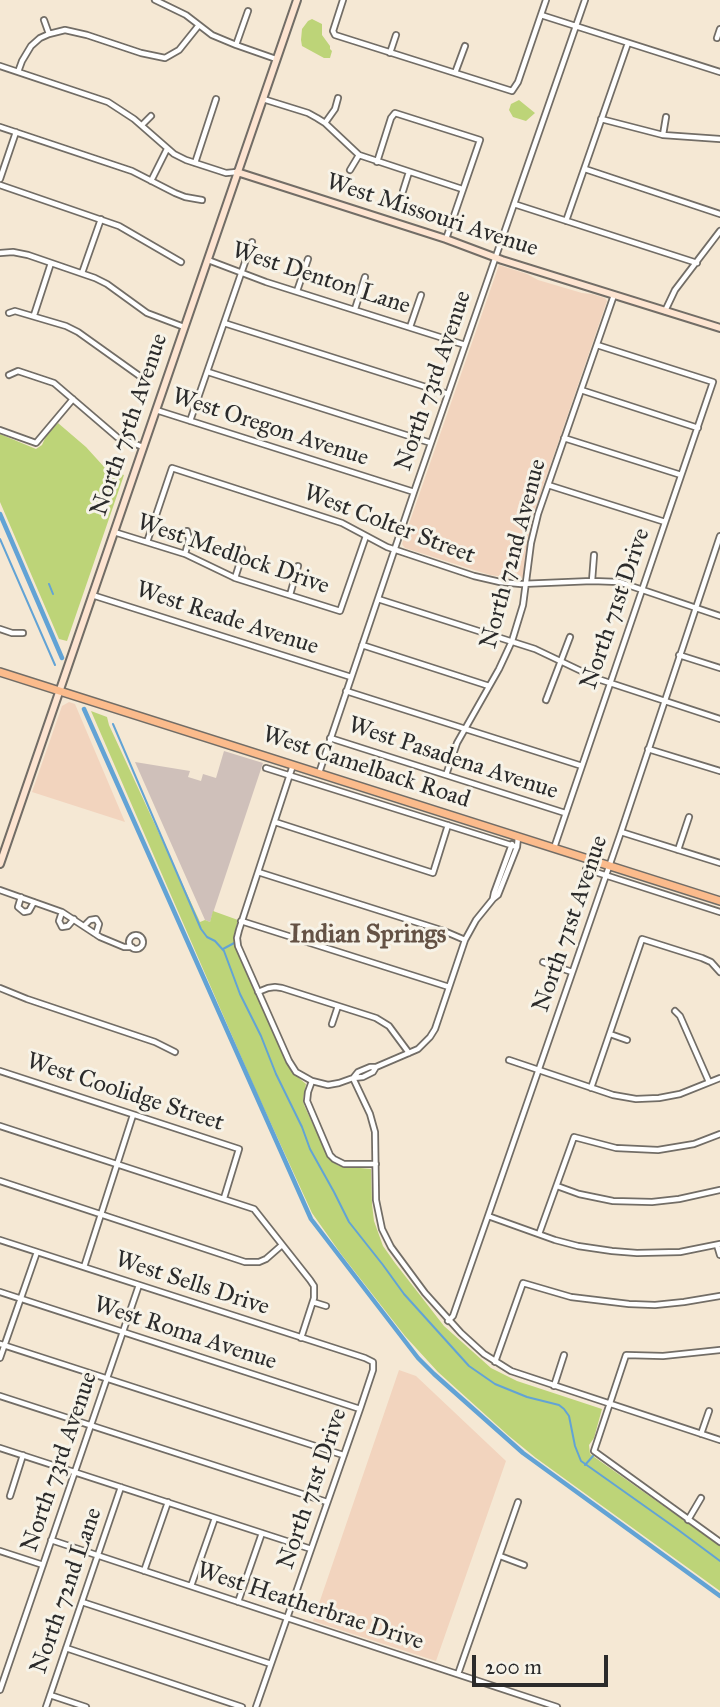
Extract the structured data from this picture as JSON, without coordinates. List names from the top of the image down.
{
  "streets": {
    "main road": ["West Missouri Avenue", "North 75th Avenue", "West Camelback Road"],
    "street": [
      "West Denton Lane",
      "North 73rd Avenue",
      "West Oregon Avenue",
      "West Colter Street",
      "North 72nd Avenue",
      "West Medlock Drive",
      "North 71st Drive",
      "West Reade Avenue",
      "West Pasadena Avenue",
      "North 71st Avenue",
      "West Coolidge Street",
      "West Sells Drive",
      "West Roma Avenue",
      "North 72nd Lane",
      "West Heatherbrae Drive"
    ]
  },
  "crossings": [
    ["West Missouri Avenue", "North 73rd Avenue"],
    ["West Missouri Avenue", "North 75th Avenue"],
    ["West Missouri Avenue", "North 72nd Avenue"],
    ["West Denton Lane", "North 73rd Avenue"],
    ["West Denton Lane", "North 75th Avenue"],
    ["North 73rd Avenue", "West Oregon Avenue"],
    ["North 73rd Avenue", "West Colter Street"],
    ["North 73rd Avenue", "West Reade Avenue"],
    ["North 73rd Avenue", "West Pasadena Avenue"],
    ["North 73rd Avenue", "West Camelback Road"],
    ["North 73rd Avenue", "West Sells Drive"],
    ["North 73rd Avenue", "West Roma Avenue"],
    ["North 73rd Avenue", "West Heatherbrae Drive"],
    ["North 75th Avenue", "West Oregon Avenue"],
    ["North 75th Avenue", "West Medlock Drive"],
    ["North 75th Avenue", "West Reade Avenue"],
    ["North 75th Avenue", "West Camelback Road"],
    ["West Colter Street", "North 72nd Avenue"],
    ["West Colter Street", "West Medlock Drive"],
    ["West Colter Street", "North 71st Drive"],
    ["West Colter Street", "North 71st Avenue"],
    ["North 72nd Avenue", "North 71st Drive"],
    ["North 72nd Avenue", "West Pasadena Avenue"],
    ["North 71st Drive", "West Pasadena Avenue"],
    ["North 71st Drive", "West Camelback Road"],
    ["North 71st Drive", "West Sells Drive"],
    ["North 71st Drive", "West Roma Avenue"],
    ["North 71st Drive", "West Heatherbrae Drive"],
    ["West Camelback Road", "North 71st Avenue"],
    ["North 72nd Lane", "West Heatherbrae Drive"]
  ],
  "districts": ["Indian Springs"],
  "scale_bar": "200 m"
}
